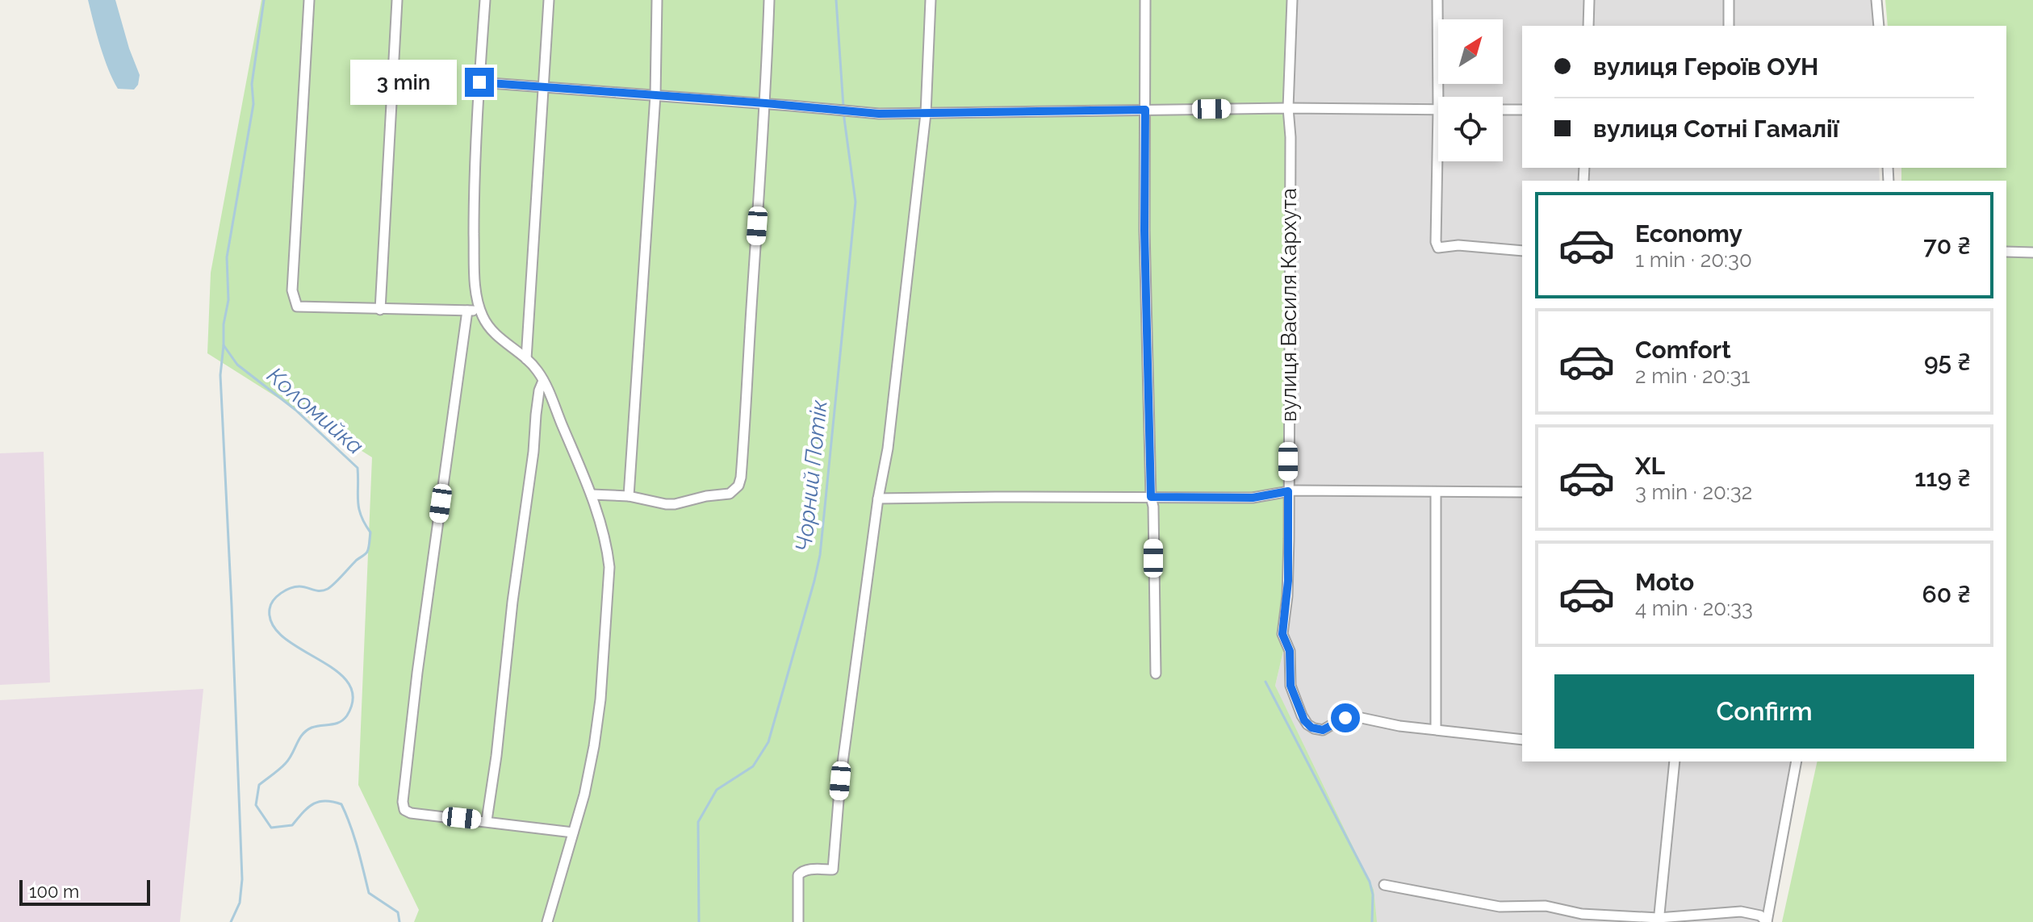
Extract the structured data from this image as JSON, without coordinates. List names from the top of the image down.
{
  "streets": {
    "street": ["вулиця Василя Кархута"]
  },
  "water": ["Коломийка", "Чорний Потік"],
  "scale_bar": "100 m",
  "north": "top right",
  "page": {
    "banner": ["вулиця Героїв ОУН", "вулиця Сотні Гамалії"],
    "bubble": "3 min",
    "list": [
      {
        "name": "Economy",
        "note": "1 min · 20:30",
        "value": "70 ₴"
      },
      {
        "name": "Comfort",
        "note": "2 min · 20:31",
        "value": "95 ₴"
      },
      {
        "name": "XL",
        "note": "3 min · 20:32",
        "value": "119 ₴"
      },
      {
        "name": "Moto",
        "note": "4 min · 20:33",
        "value": "60 ₴"
      }
    ],
    "buttons": "Confirm",
    "scale": "100 m"
  }
}
